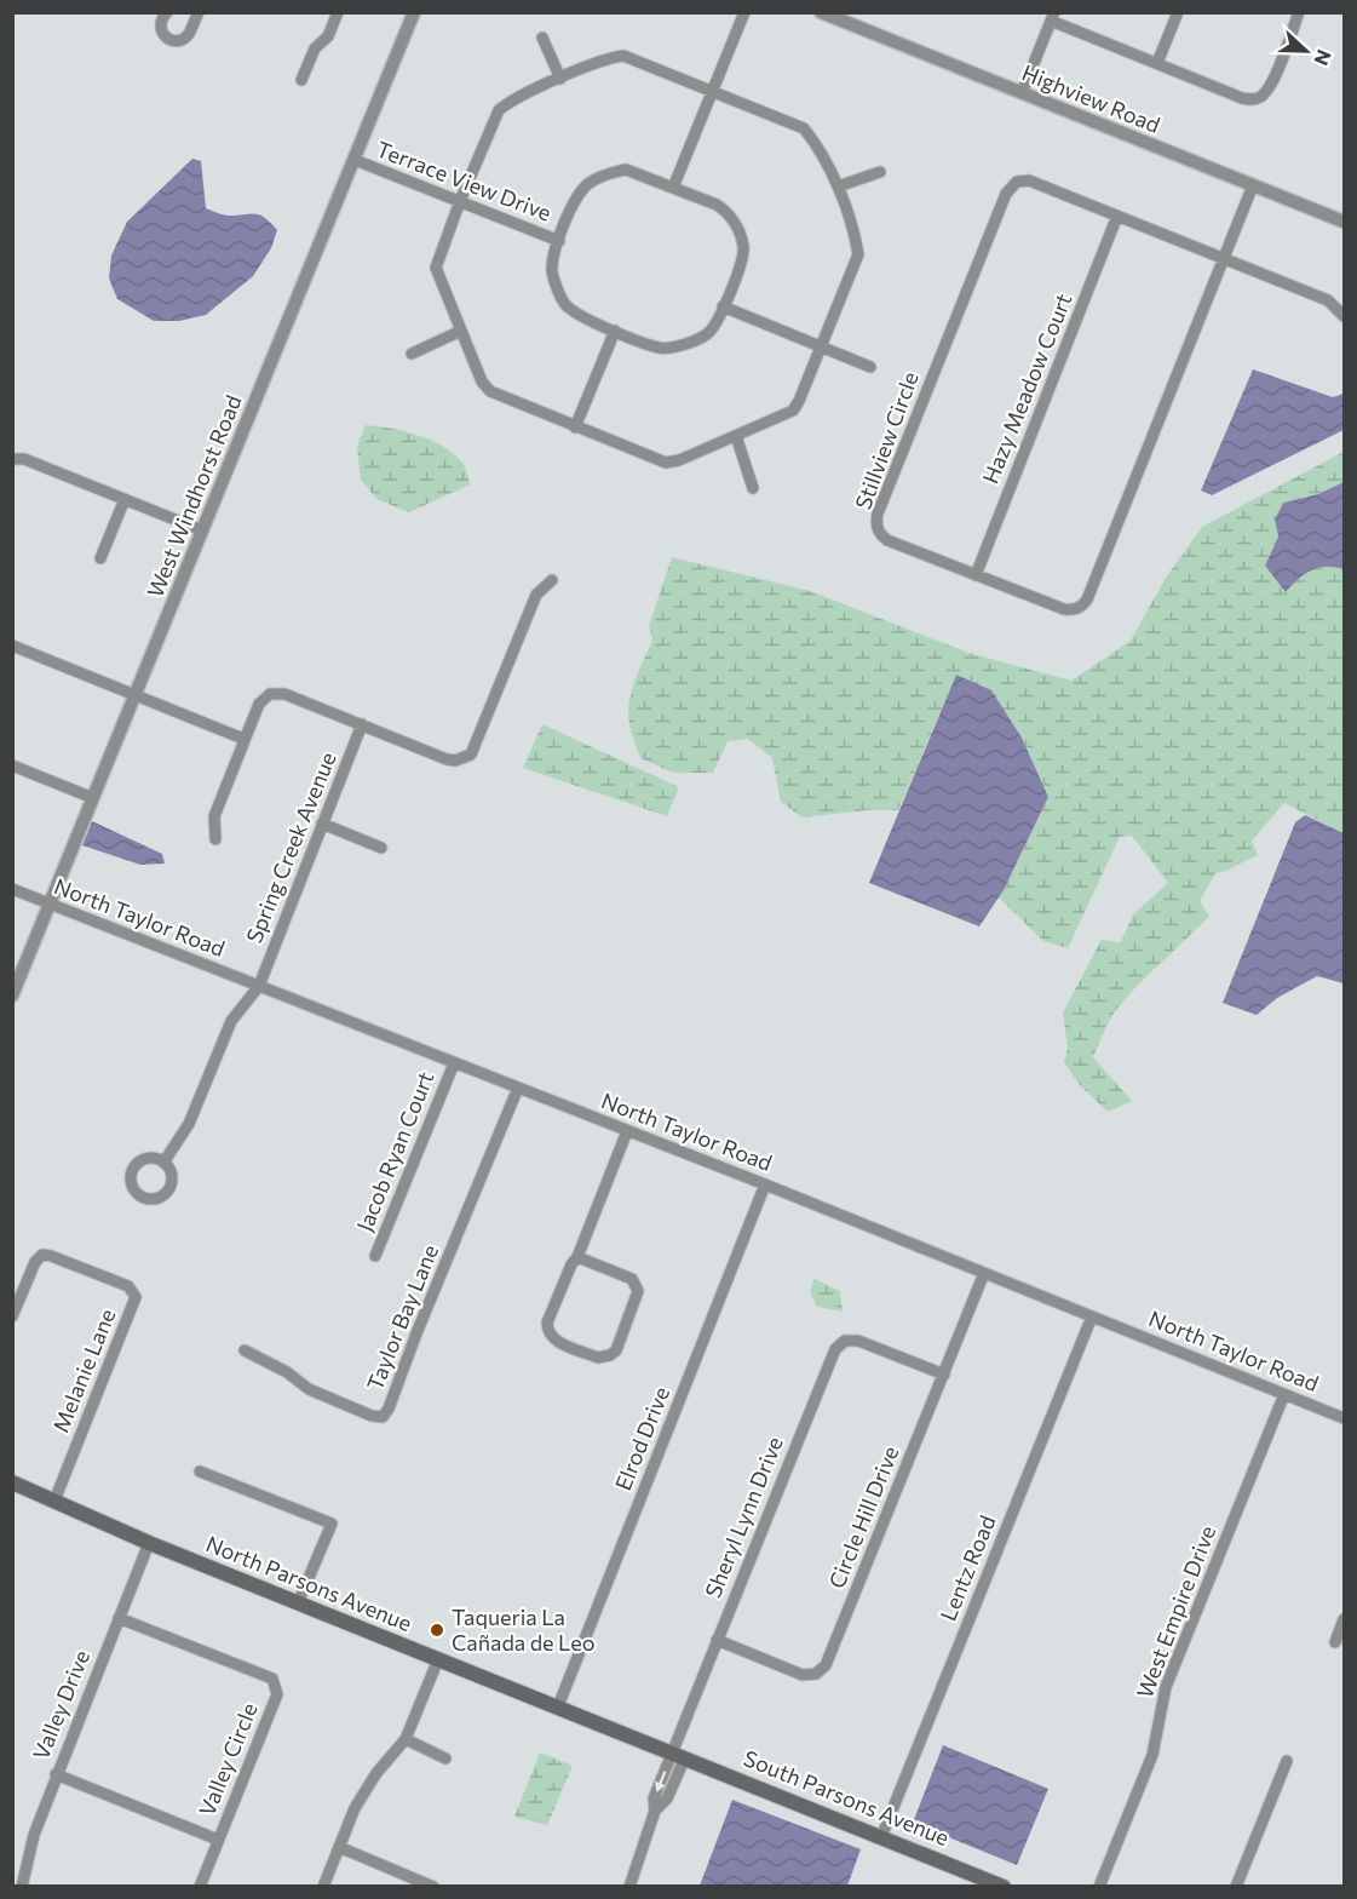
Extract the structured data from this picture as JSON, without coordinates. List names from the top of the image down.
{
  "streets": {
    "main road": ["North Parsons Avenue", "South Parsons Avenue"],
    "street": [
      "Highview Road",
      "Terrace View Drive",
      "Hazy Meadow Court",
      "Stillview Circle",
      "West Windhorst Road",
      "Spring Creek Avenue",
      "North Taylor Road",
      "Jacob Ryan Court",
      "Taylor Bay Lane",
      "Melanie Lane",
      "Elrod Drive",
      "Sheryl Lynn Drive",
      "Circle Hill Drive",
      "Lentz Road",
      "West Empire Drive",
      "Valley Drive",
      "Valley Circle"
    ]
  },
  "crossings": [
    ["Highview Road", "Stillview Circle"],
    ["Terrace View Drive", "West Windhorst Road"],
    ["Hazy Meadow Court", "Stillview Circle"],
    ["West Windhorst Road", "North Taylor Road"],
    ["Spring Creek Avenue", "North Taylor Road"],
    ["North Taylor Road", "Jacob Ryan Court"],
    ["North Taylor Road", "Taylor Bay Lane"],
    ["North Taylor Road", "Elrod Drive"],
    ["North Taylor Road", "Circle Hill Drive"],
    ["North Taylor Road", "Lentz Road"],
    ["North Taylor Road", "West Empire Drive"],
    ["Melanie Lane", "North Parsons Avenue"],
    ["Elrod Drive", "North Parsons Avenue"],
    ["Sheryl Lynn Drive", "Circle Hill Drive"],
    ["Sheryl Lynn Drive", "North Parsons Avenue"],
    ["Sheryl Lynn Drive", "South Parsons Avenue"],
    ["Lentz Road", "South Parsons Avenue"],
    ["North Parsons Avenue", "Valley Drive"],
    ["North Parsons Avenue", "South Parsons Avenue"],
    ["Valley Drive", "Valley Circle"]
  ],
  "places": ["Taqueria La Cañada de Leo"],
  "north": "right"
}
